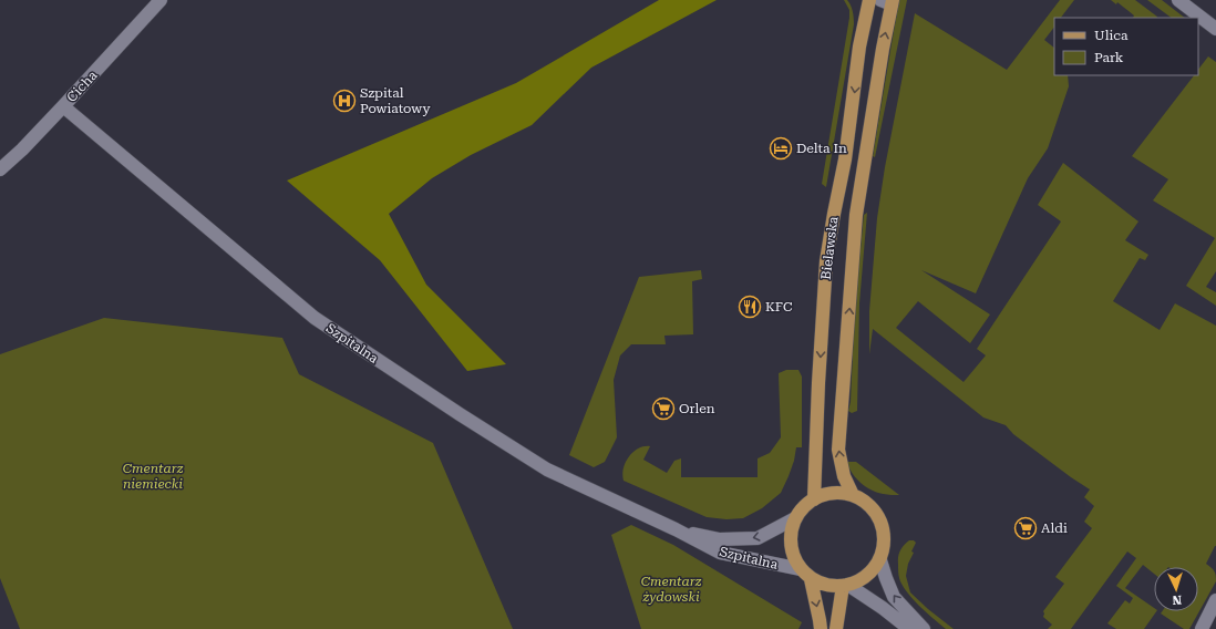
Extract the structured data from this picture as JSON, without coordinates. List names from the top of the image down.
{
  "streets": {
    "main road": ["Bielawska"],
    "street": ["Cicha", "Szpitalna"]
  },
  "crossings": [
    ["Cicha", "Szpitalna"],
    ["Bielawska", "Szpitalna"]
  ],
  "parks": ["Cmentarz niemiecki", "Cmentarz żydowski"],
  "places": {
    "hospital": ["Szpital Powiatowy"],
    "hotel": ["Delta In"],
    "restaurant": ["KFC"],
    "supermarket": ["Orlen", "Aldi"]
  },
  "legend": ["Ulica", "Park"],
  "north": "bottom"
}
